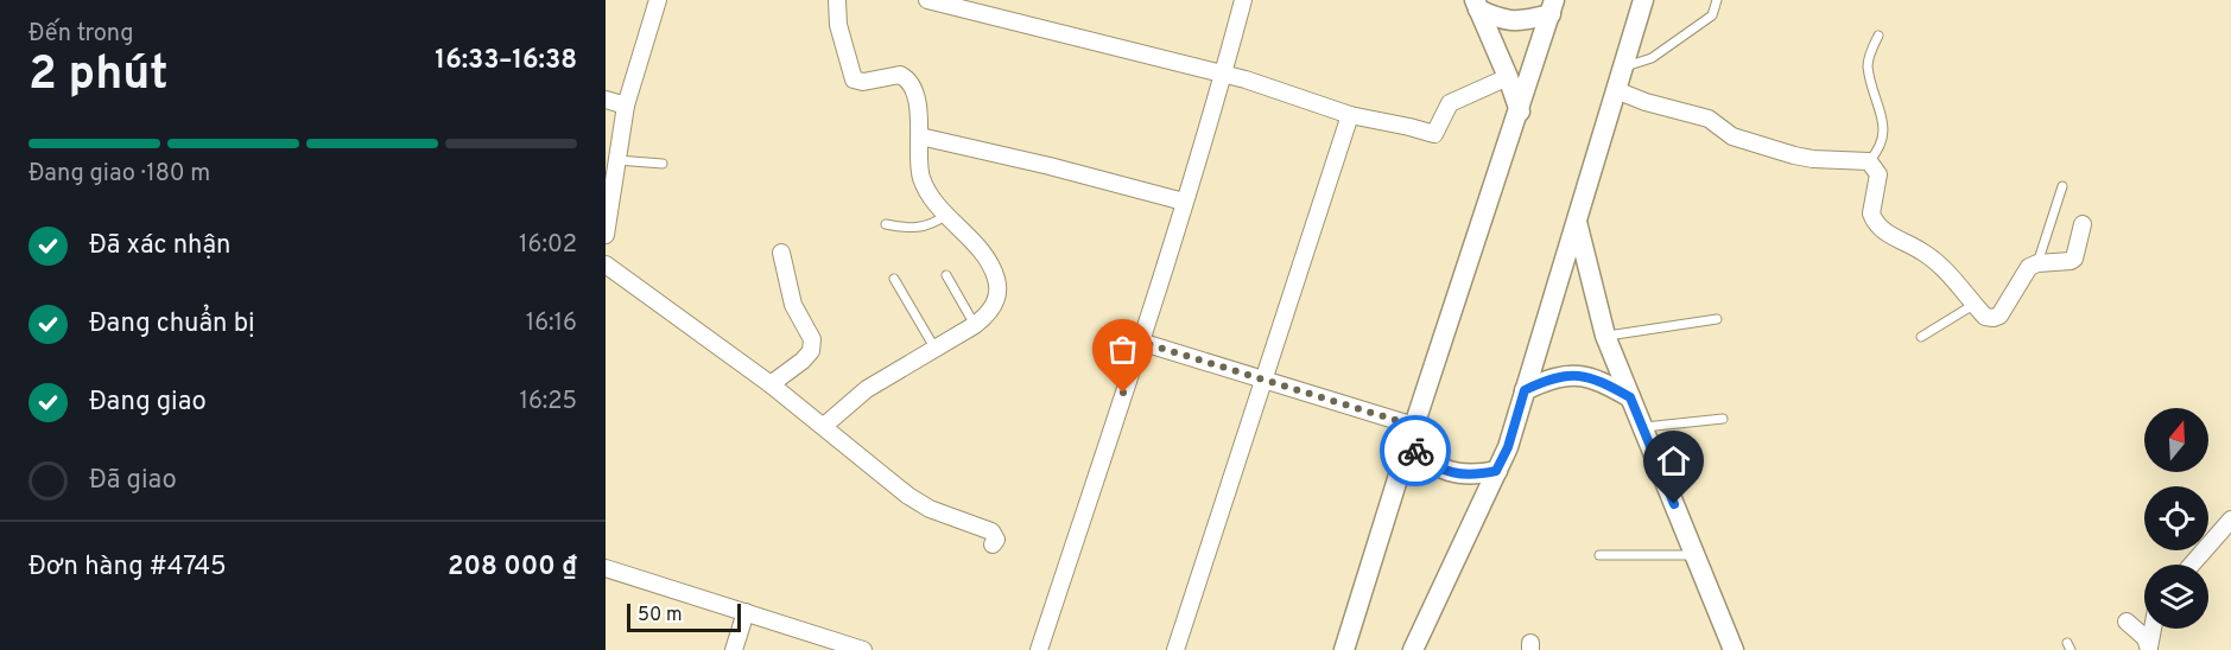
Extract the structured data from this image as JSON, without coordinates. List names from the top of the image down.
{
  "scale_bar": "50 m",
  "north": "top",
  "page": {
    "heading": ["2 phút", "Đến trong", "16:33–16:38"],
    "panel": ["Đơn hàng #4745", "208 000 ₫"],
    "bar": "Đang giao · 180 m",
    "list": [
      ["Đã xác nhận", "16:02"],
      ["Đang chuẩn bị", "16:16"],
      ["Đang giao", "16:25"],
      "Đã giao"
    ],
    "scale": "50 m"
  }
}
